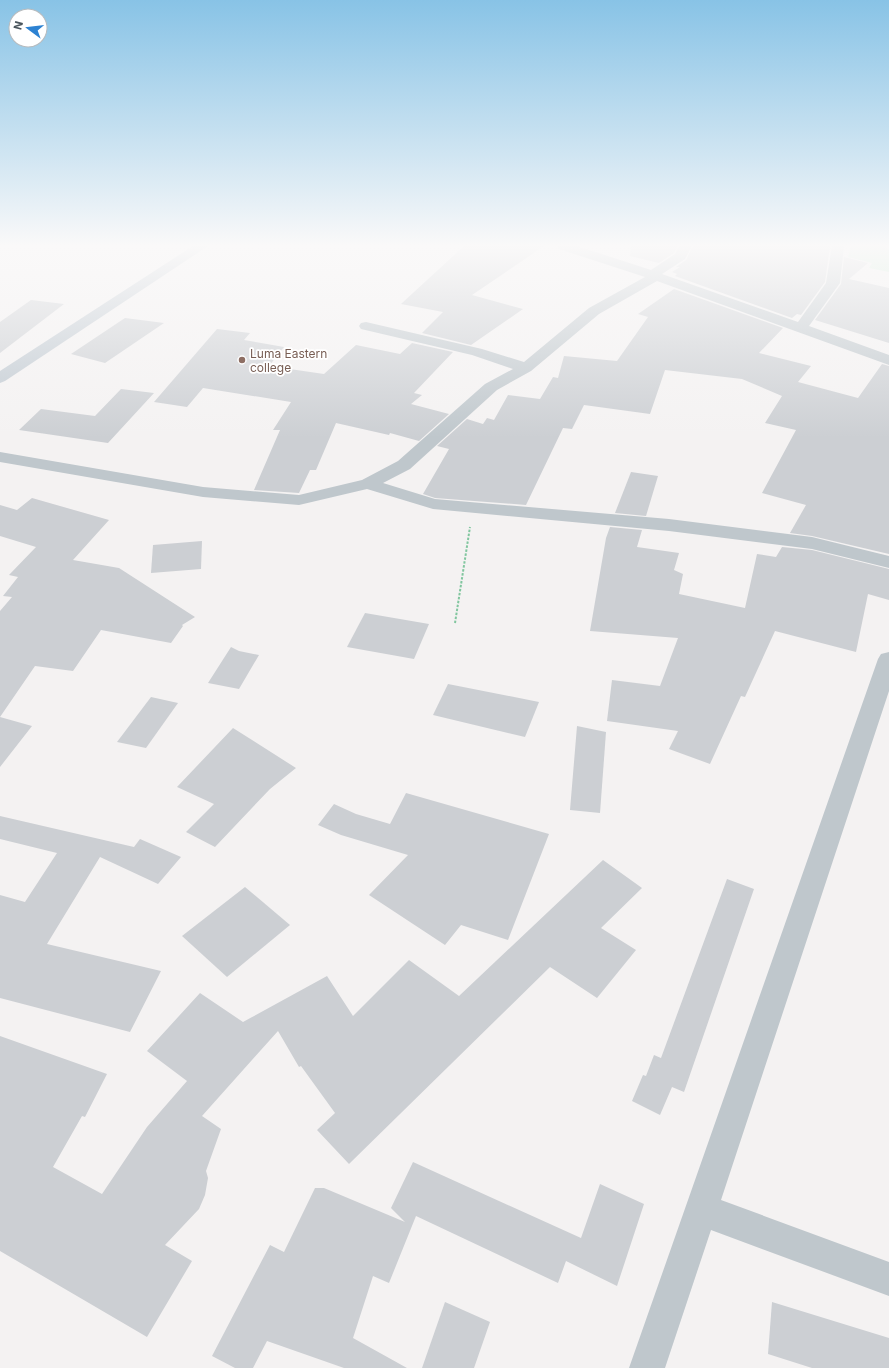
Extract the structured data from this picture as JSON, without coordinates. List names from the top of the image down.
{
  "places": ["Luma Eastern college"],
  "north": "left"
}
